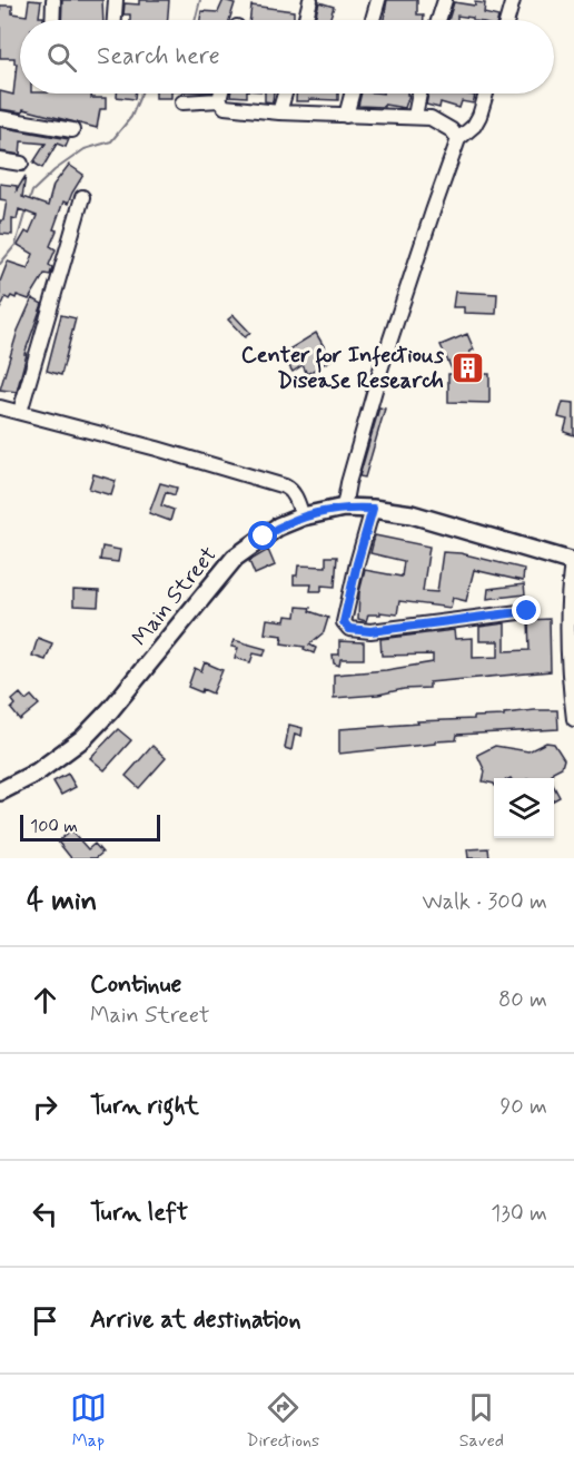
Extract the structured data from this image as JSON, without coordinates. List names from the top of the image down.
{
  "streets": {
    "main road": ["Main Street"]
  },
  "places": {
    "building": ["Center for Infectious Disease Research"]
  },
  "scale_bar": "100 m",
  "page": {
    "search": "Search here",
    "scale": "100 m",
    "heading": ["4 min", "Walk · 300 m"],
    "list": [
      ["Continue", "Main Street", "80 m"],
      ["Turn right", "90 m"],
      ["Turn left", "130 m"],
      "Arrive at destination"
    ],
    "nav": ["Map", "Directions", "Saved"]
  }
}
